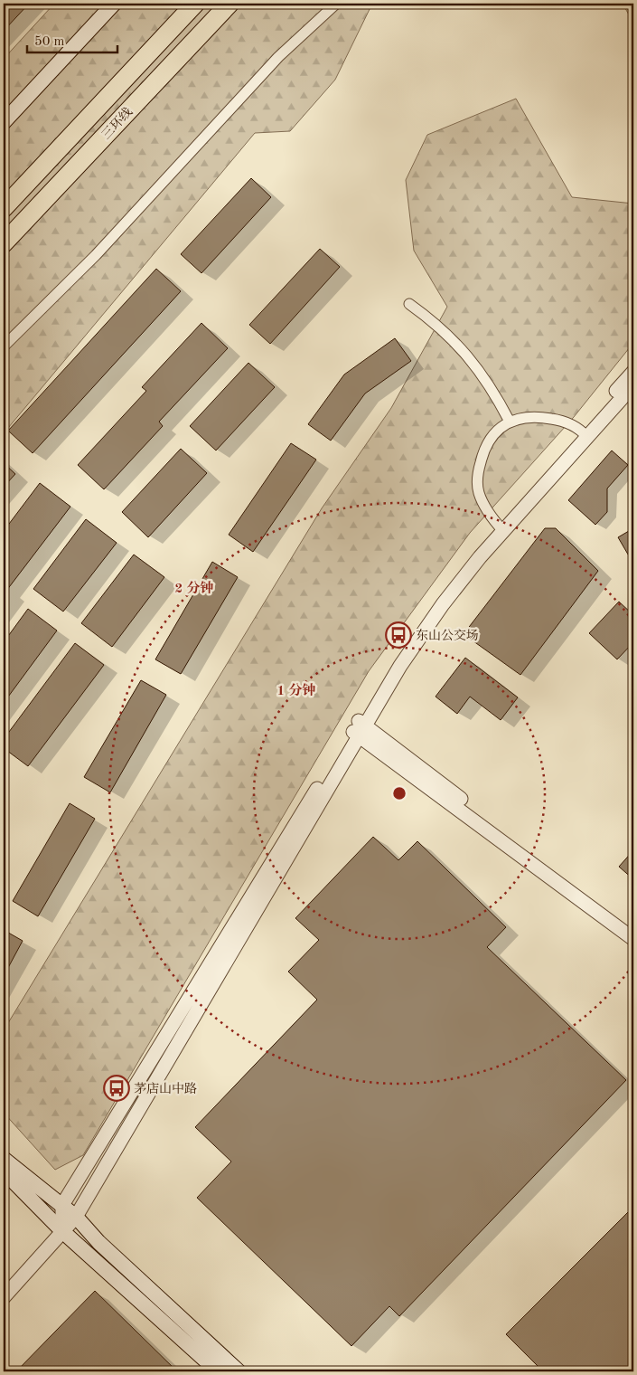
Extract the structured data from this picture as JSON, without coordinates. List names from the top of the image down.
{
  "streets": {
    "highway": ["三环线"]
  },
  "places": {
    "bus stop": ["东山公交场", "茅店山中路"]
  },
  "scale_bar": "50 m",
  "rings": ["2 分钟", "1 分钟"]
}
